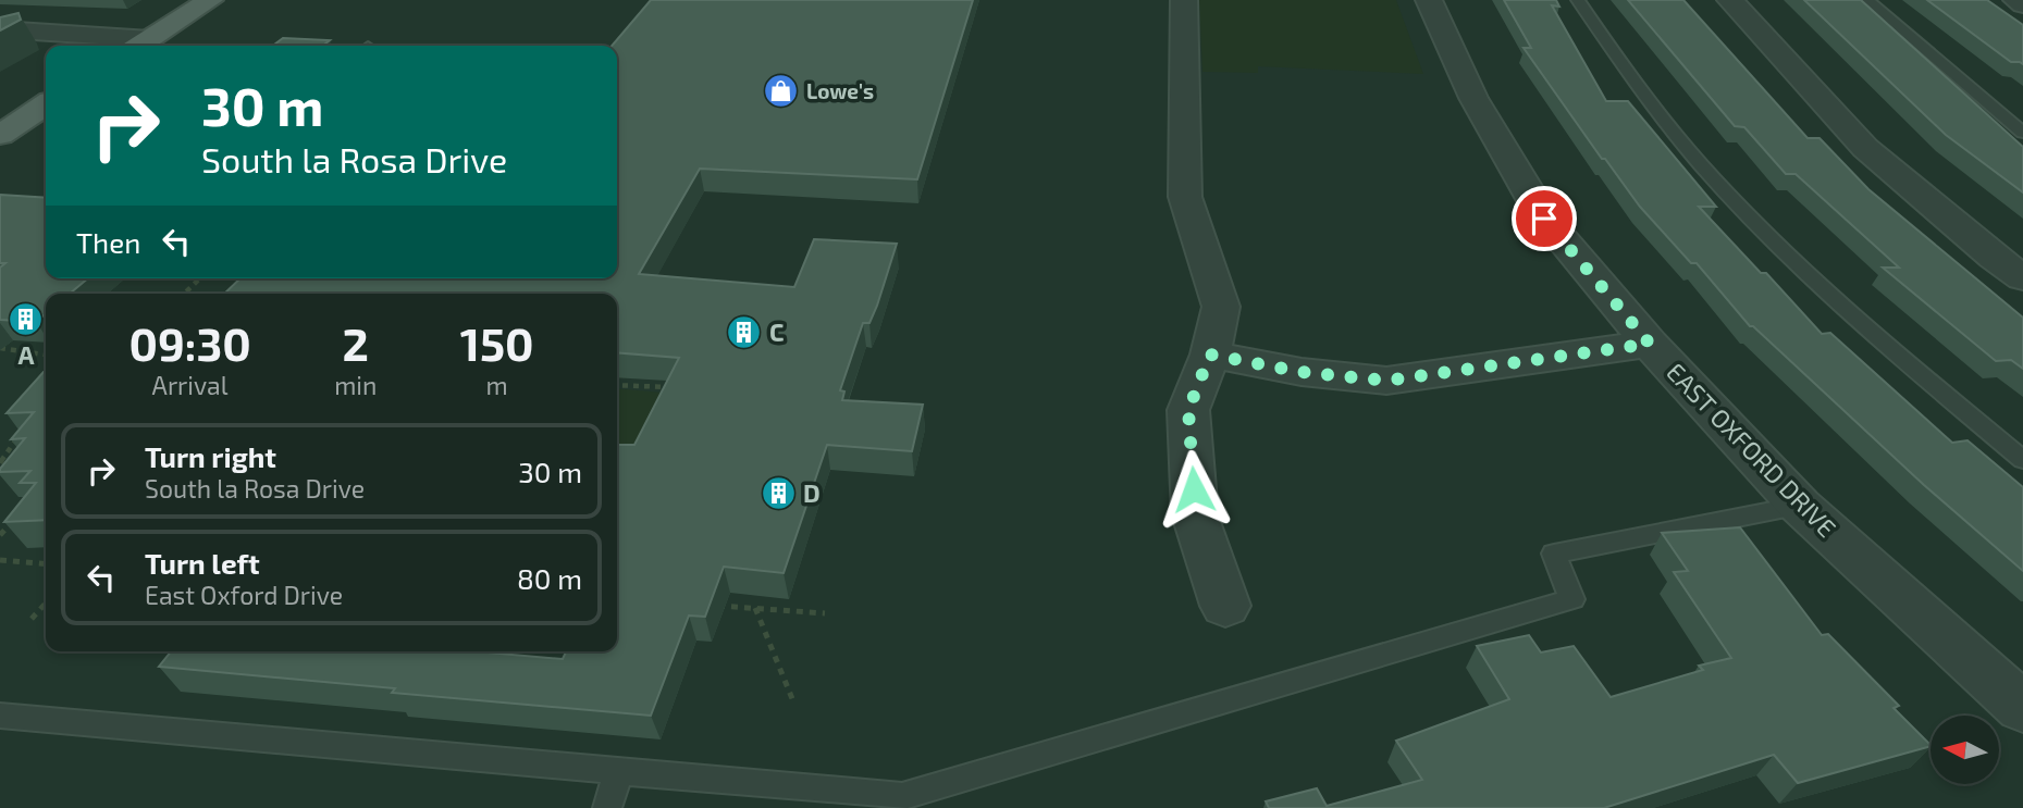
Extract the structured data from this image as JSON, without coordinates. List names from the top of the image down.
{
  "streets": {
    "street": ["EAST OXFORD DRIVE"]
  },
  "places": {
    "shop": ["Lowe's"],
    "building": ["A", "C", "D"]
  },
  "north": "left",
  "page": {
    "turn": ["30 m", "South la Rosa Drive"],
    "then": "Then",
    "eta": [
      "09:30",
      "Arrival",
      "2",
      "min",
      "150",
      "m"
    ],
    "list": [
      {
        "name": "Turn right",
        "note": "South la Rosa Drive",
        "value": "30 m"
      },
      {
        "name": "Turn left",
        "note": "East Oxford Drive",
        "value": "80 m"
      }
    ]
  }
}
